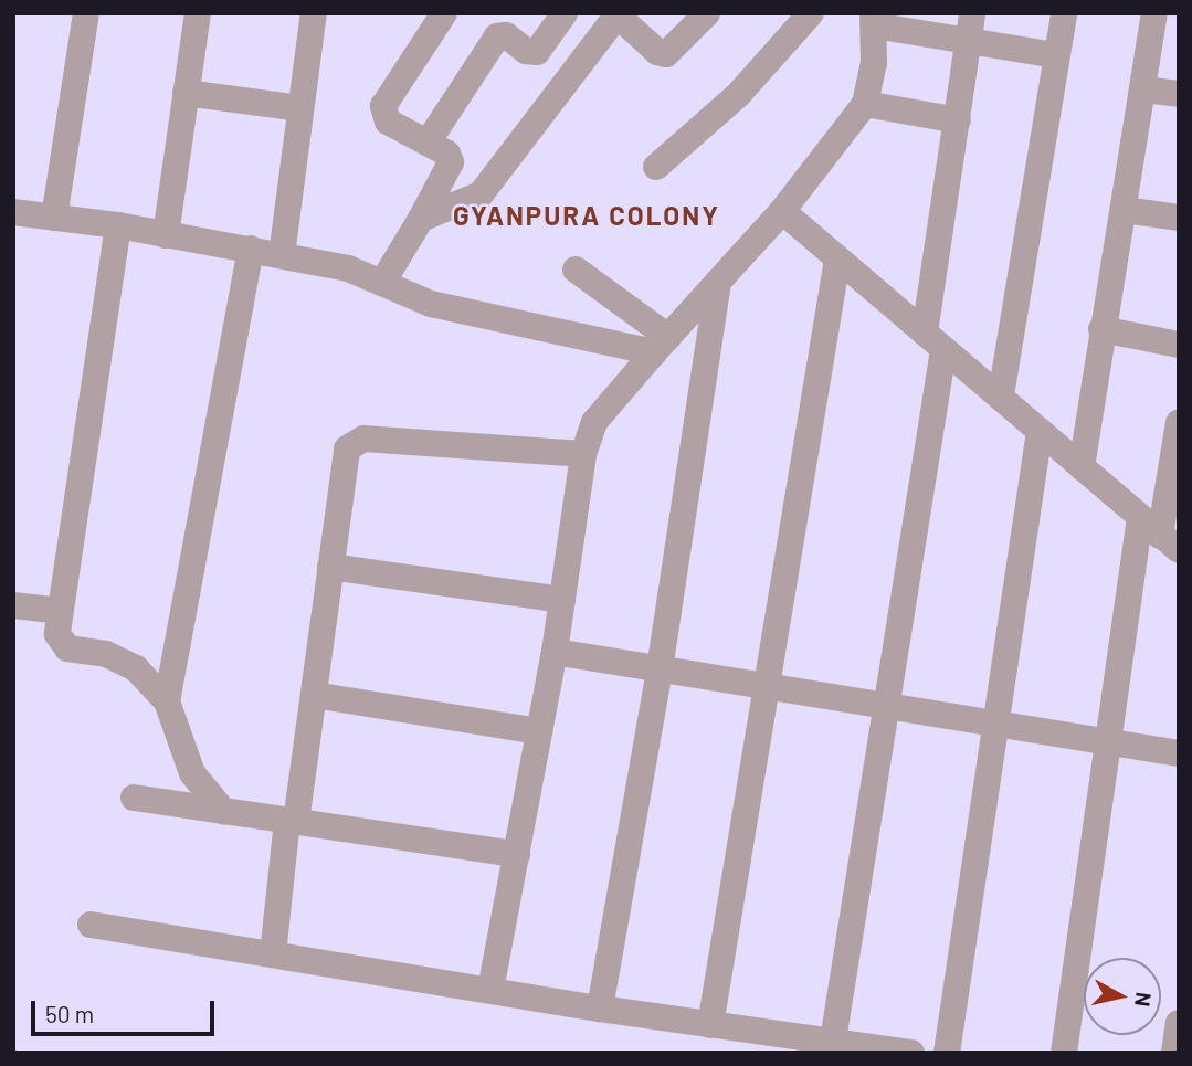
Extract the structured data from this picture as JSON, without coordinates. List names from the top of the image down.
{
  "districts": ["GYANPURA COLONY"],
  "scale_bar": "50 m",
  "north": "right"
}
